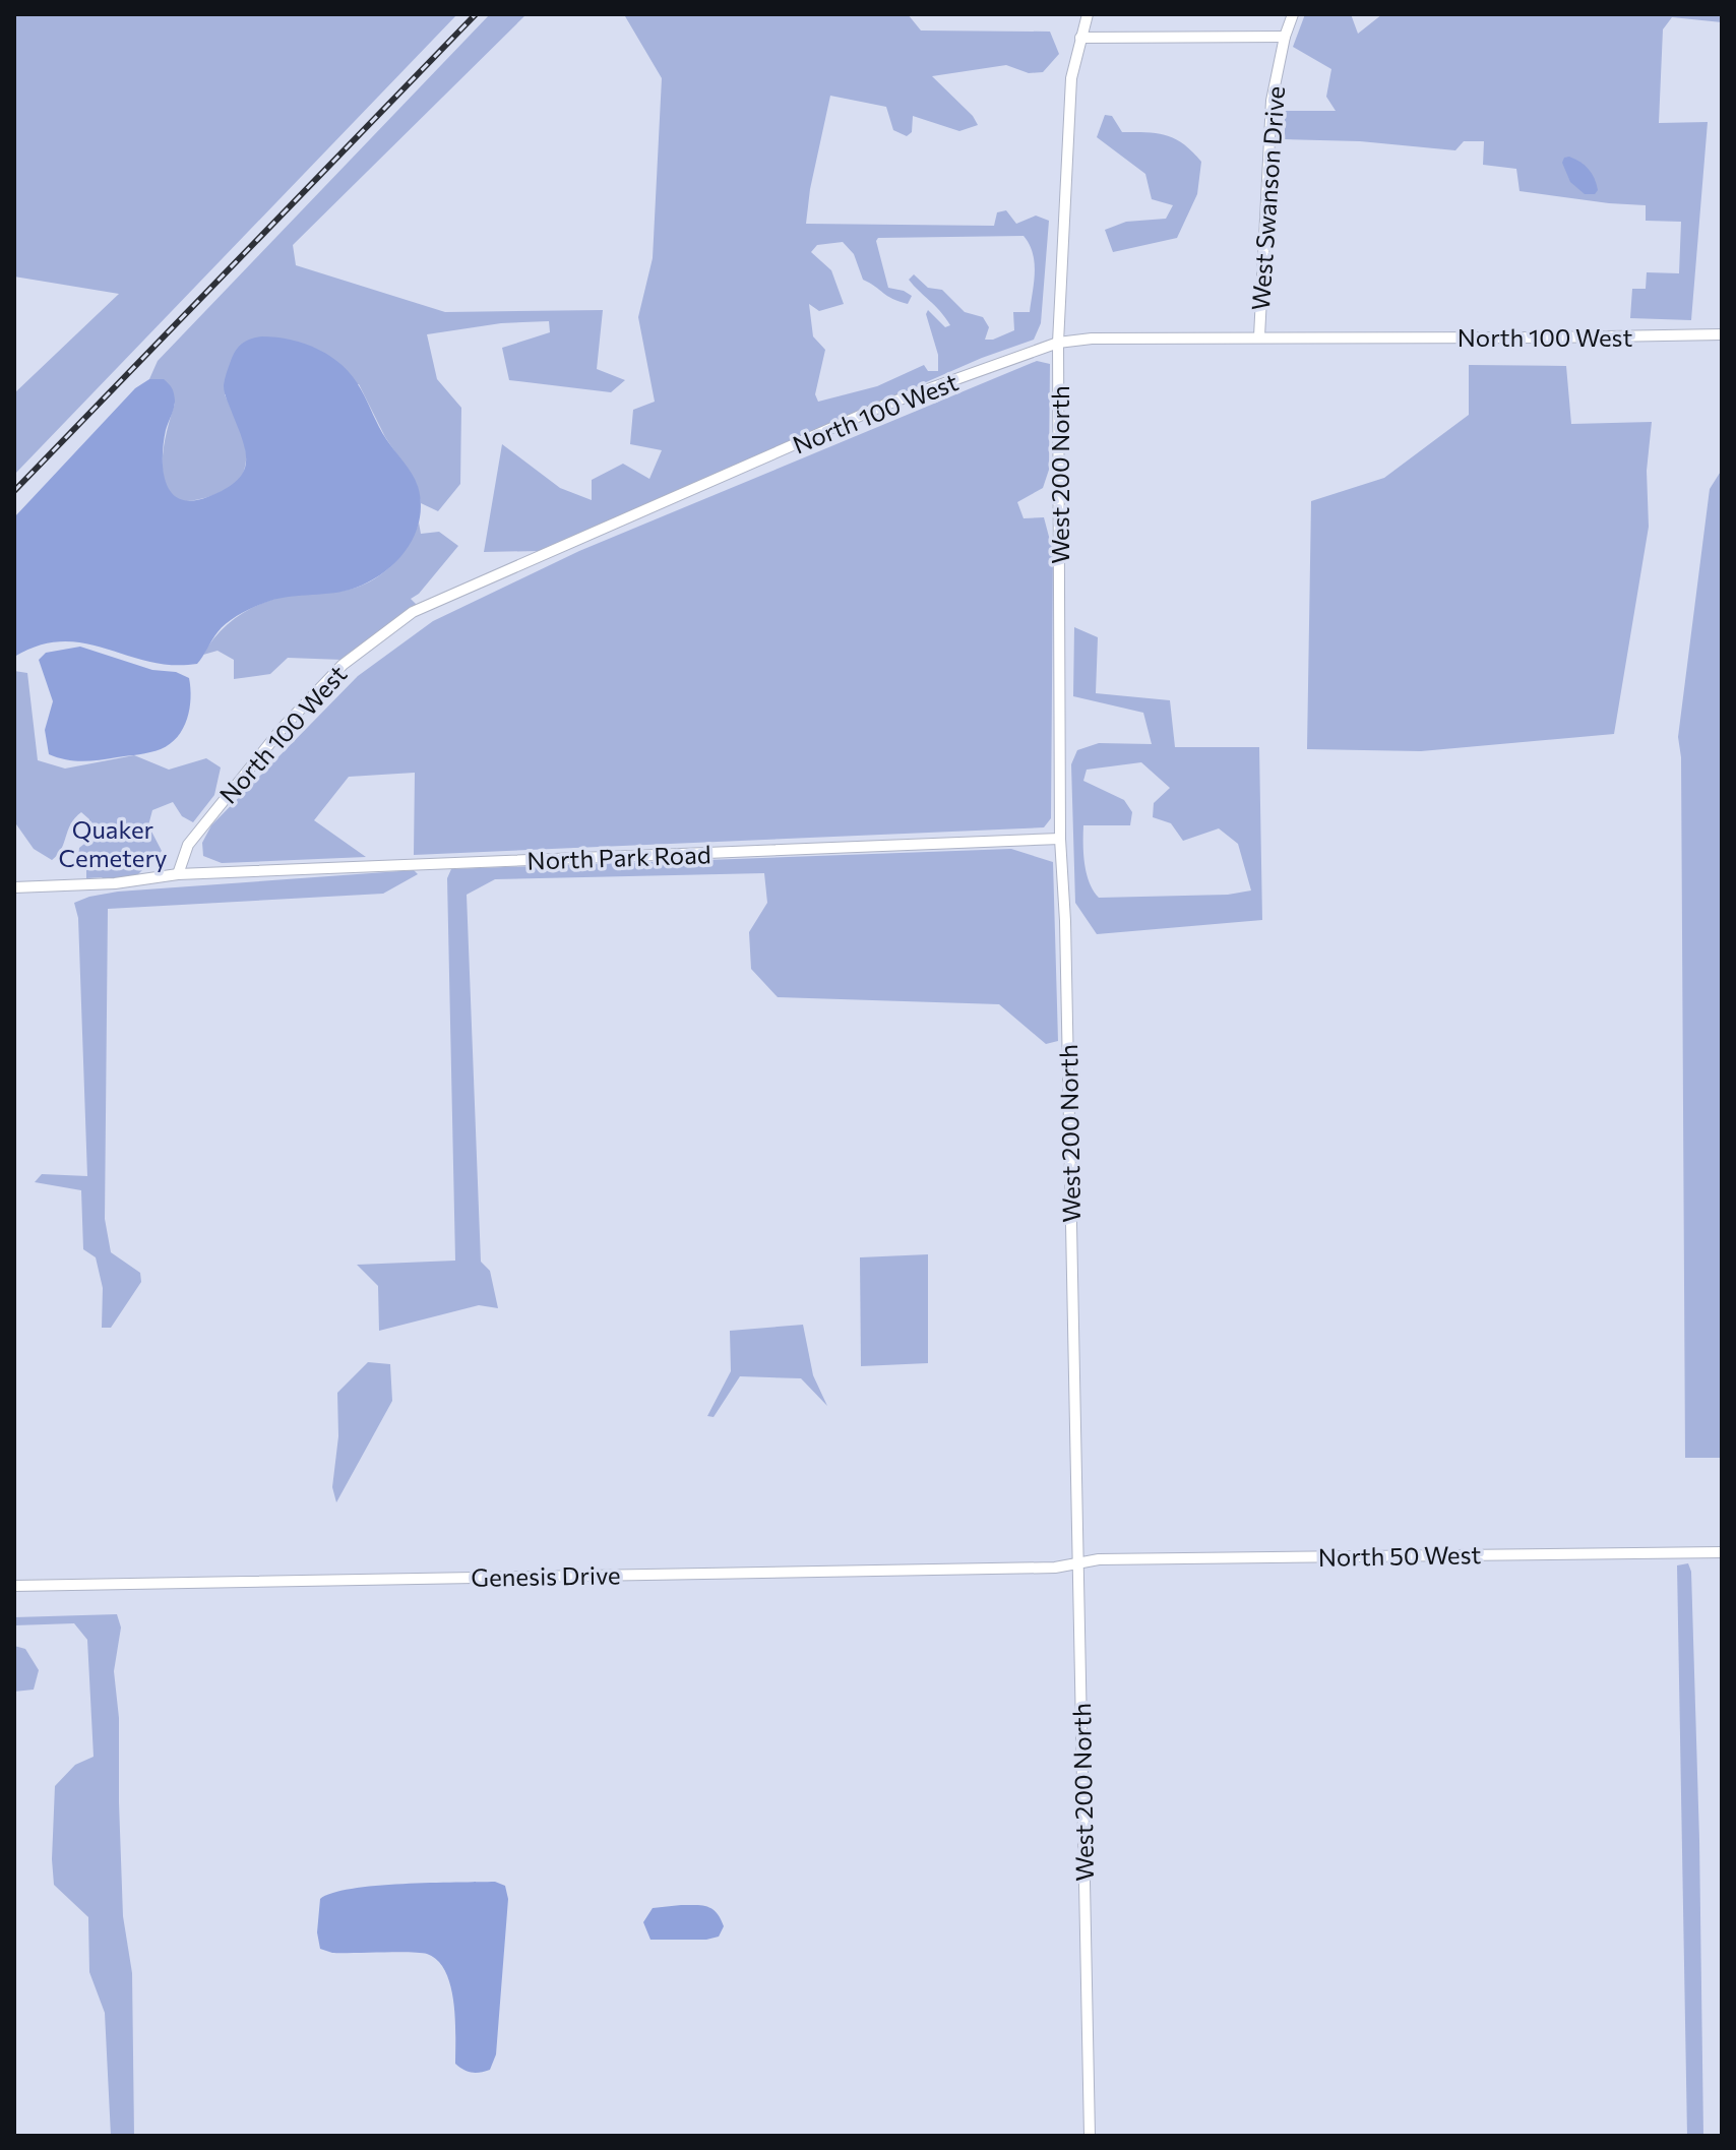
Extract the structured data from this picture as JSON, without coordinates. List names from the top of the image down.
{
  "streets": {
    "street": [
      "West Swanson Drive",
      "North 100 West",
      "West 200 North",
      "North Park Road",
      "North 50 West",
      "Genesis Drive"
    ]
  },
  "crossings": [
    ["West Swanson Drive", "North 100 West"],
    ["North 100 West", "West 200 North"],
    ["North 100 West", "North Park Road"],
    ["West 200 North", "North Park Road"],
    ["West 200 North", "North 50 West"],
    ["West 200 North", "Genesis Drive"],
    ["North 50 West", "Genesis Drive"]
  ],
  "parks": ["Quaker Cemetery"]
}
